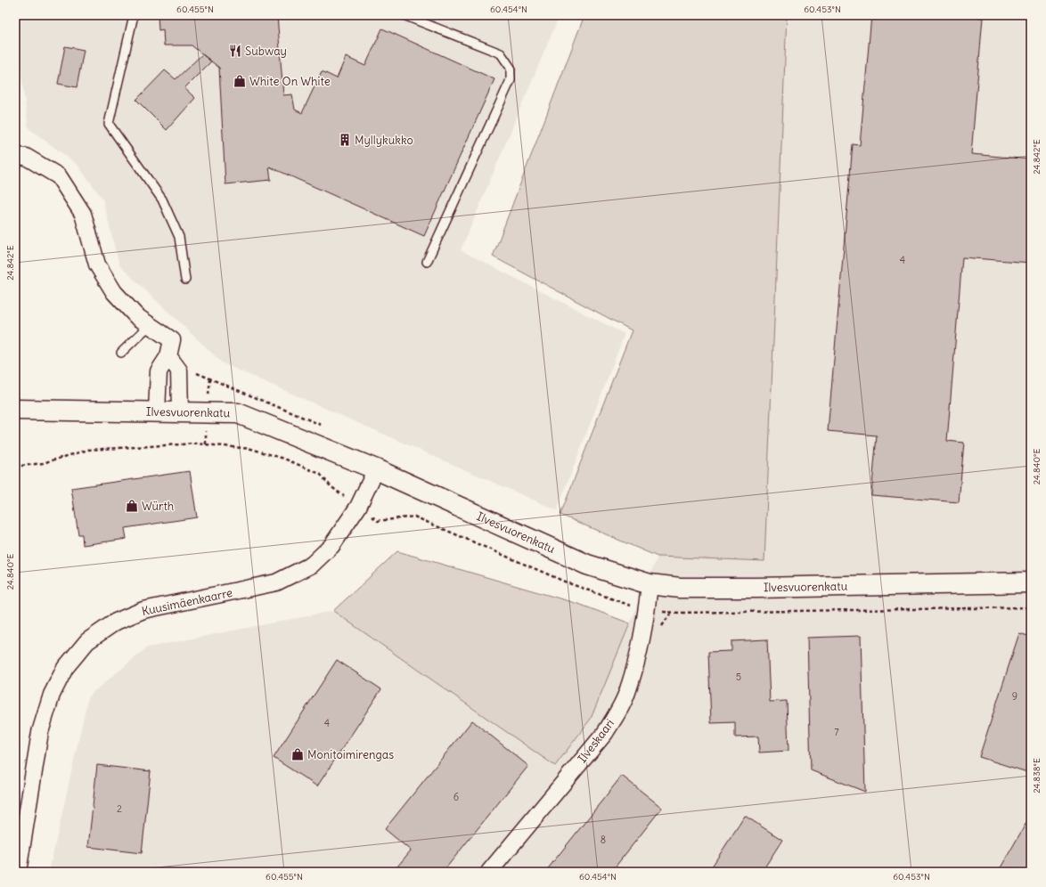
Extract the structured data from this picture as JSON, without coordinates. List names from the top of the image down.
{
  "streets": {
    "street": ["Ilvesvuorenkatu", "Kuusimäenkaarre", "Ilveskaari"]
  },
  "crossings": [
    ["Ilvesvuorenkatu", "Kuusimäenkaarre"],
    ["Ilvesvuorenkatu", "Ilveskaari"]
  ],
  "places": {
    "restaurant": ["Subway"],
    "shop": ["White On White", "Würth", "Monitoimirengas"],
    "building": ["Myllykukko"]
  },
  "house_numbers": [
    "4",
    "5",
    "9",
    "4",
    "7",
    "6",
    "2",
    "8"
  ],
  "coordinates": [
    "60.455°N",
    "60.454°N",
    "60.453°N",
    "24.842°E",
    "24.840°E",
    "24.838°E"
  ]
}
